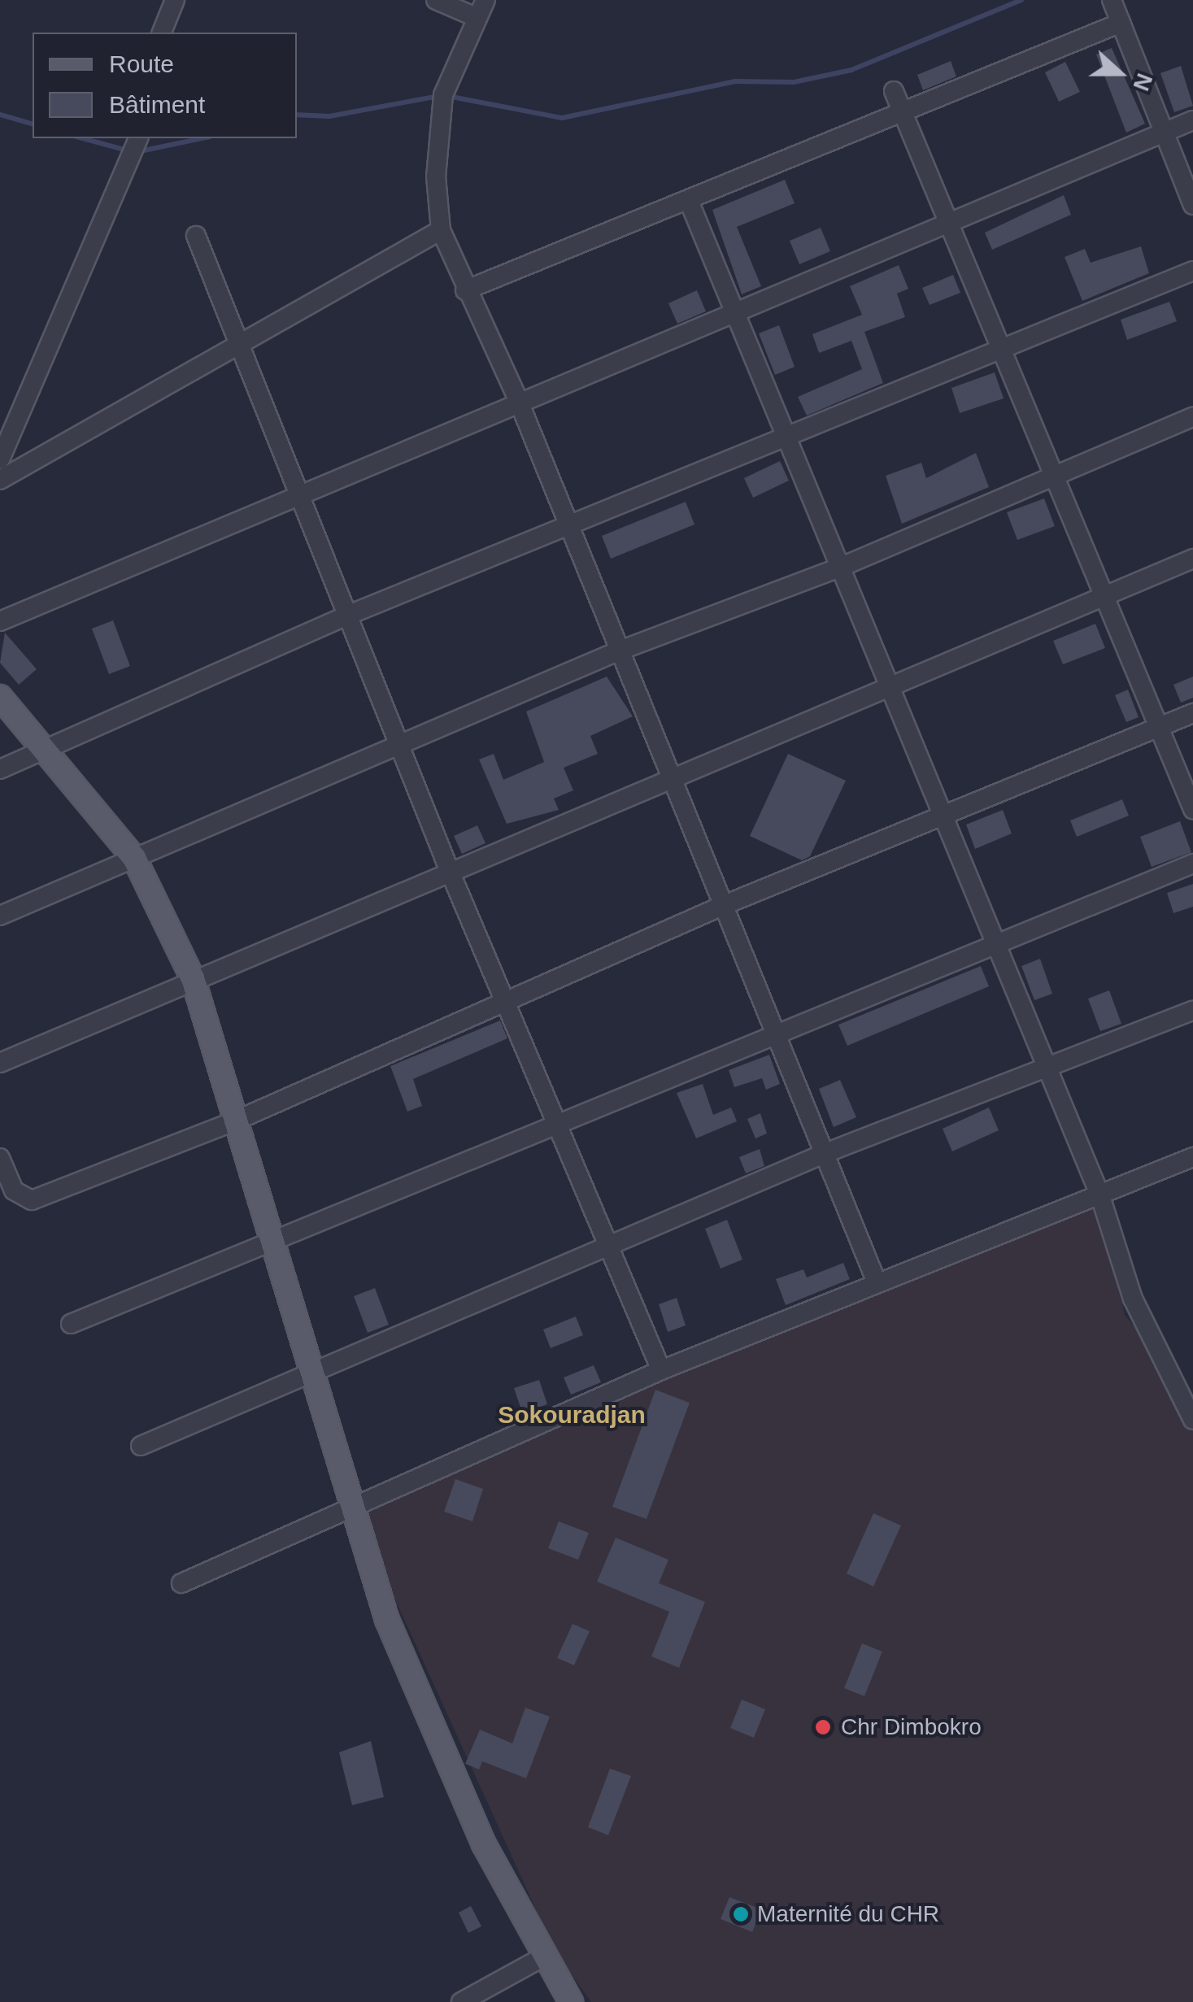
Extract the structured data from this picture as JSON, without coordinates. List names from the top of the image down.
{
  "districts": ["Sokouradjan"],
  "places": ["Chr Dimbokro", "Maternité du CHR"],
  "legend": ["Route", "Bâtiment"],
  "north": "right"
}
